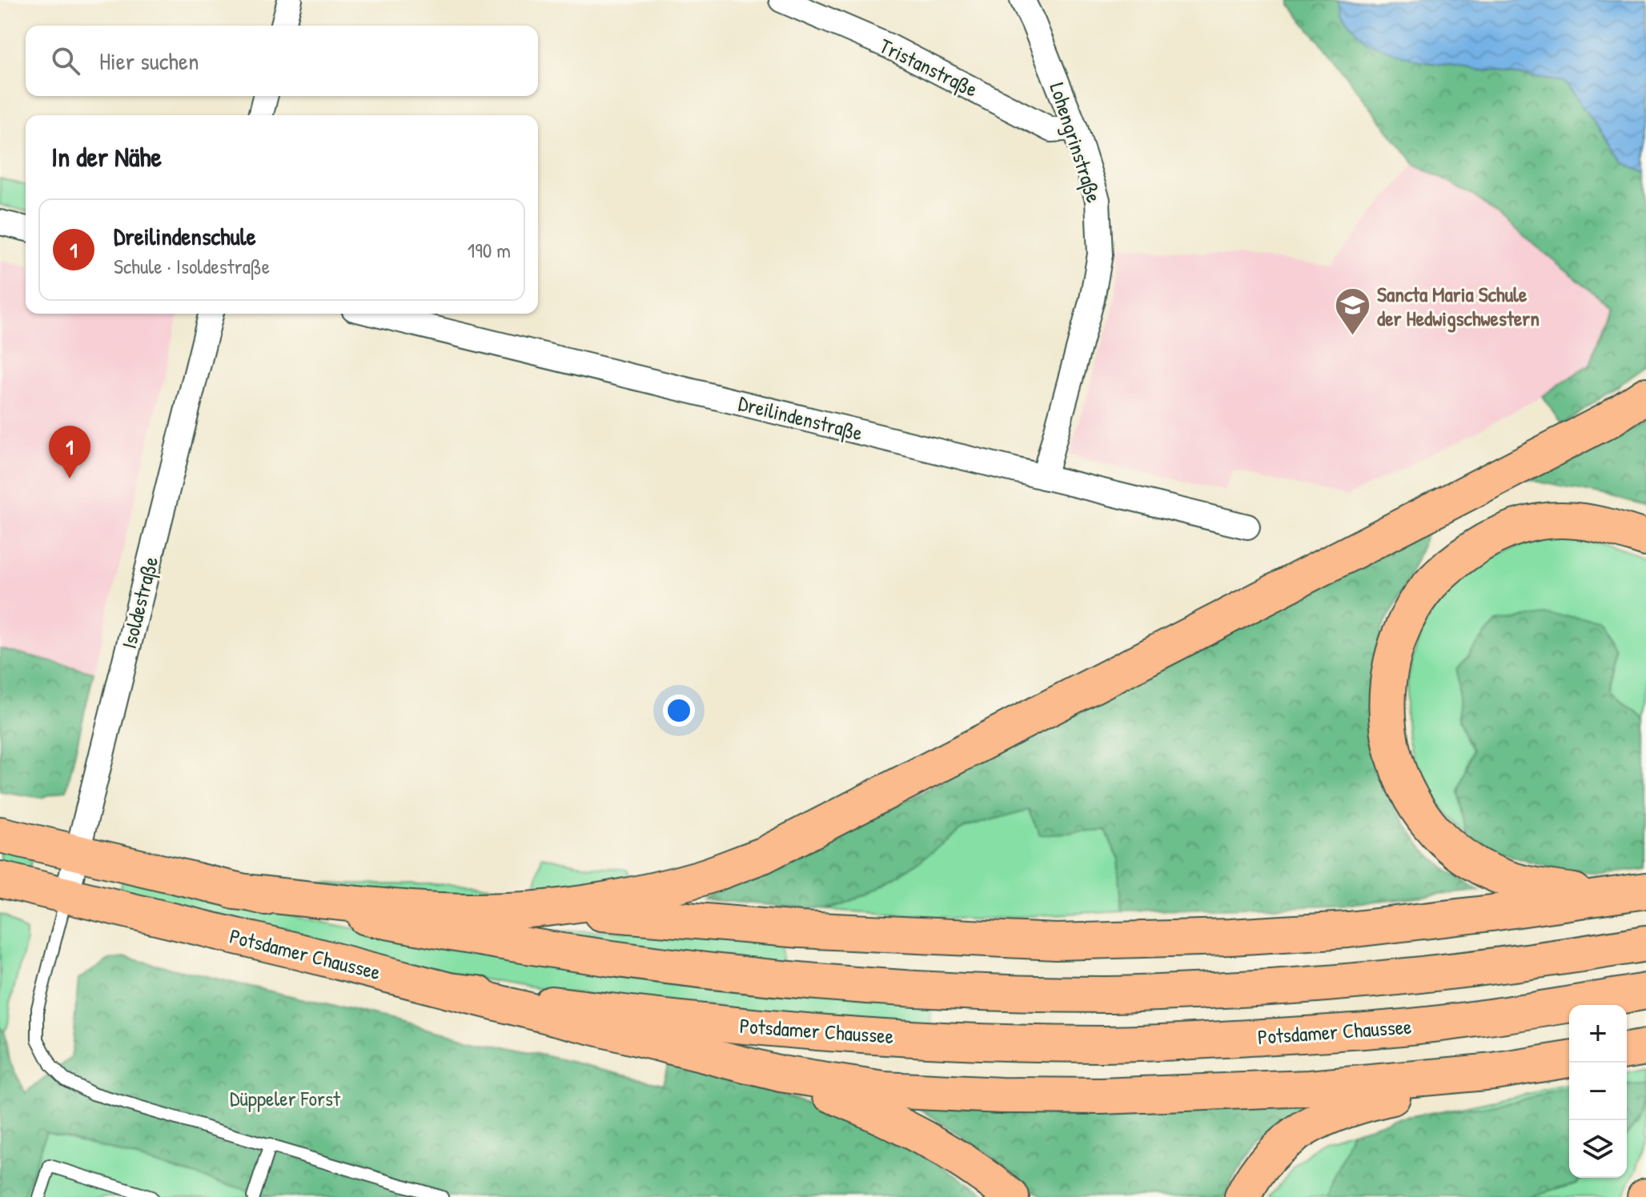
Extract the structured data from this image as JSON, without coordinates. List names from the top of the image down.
{
  "streets": {
    "main road": ["Potsdamer Chaussee"],
    "street": [
      "Tristanstraße",
      "Lohengrinstraße",
      "Dreilindenstraße",
      "Isoldestraße"
    ]
  },
  "crossings": [
    ["Tristanstraße", "Lohengrinstraße"],
    ["Lohengrinstraße", "Dreilindenstraße"],
    ["Isoldestraße", "Potsdamer Chaussee"]
  ],
  "parks": ["Düppeler Forst"],
  "places": {
    "school or university": ["Sancta Maria Schule der Hedwigschwestern"]
  },
  "page": {
    "search": "Hier suchen",
    "heading": "In der Nähe",
    "list": [
      {
        "mark": "1",
        "name": "Dreilindenschule",
        "note": "Schule · Isoldestraße",
        "value": "190 m"
      }
    ],
    "pins": "1",
    "map_buttons": ["+", "−"]
  }
}
